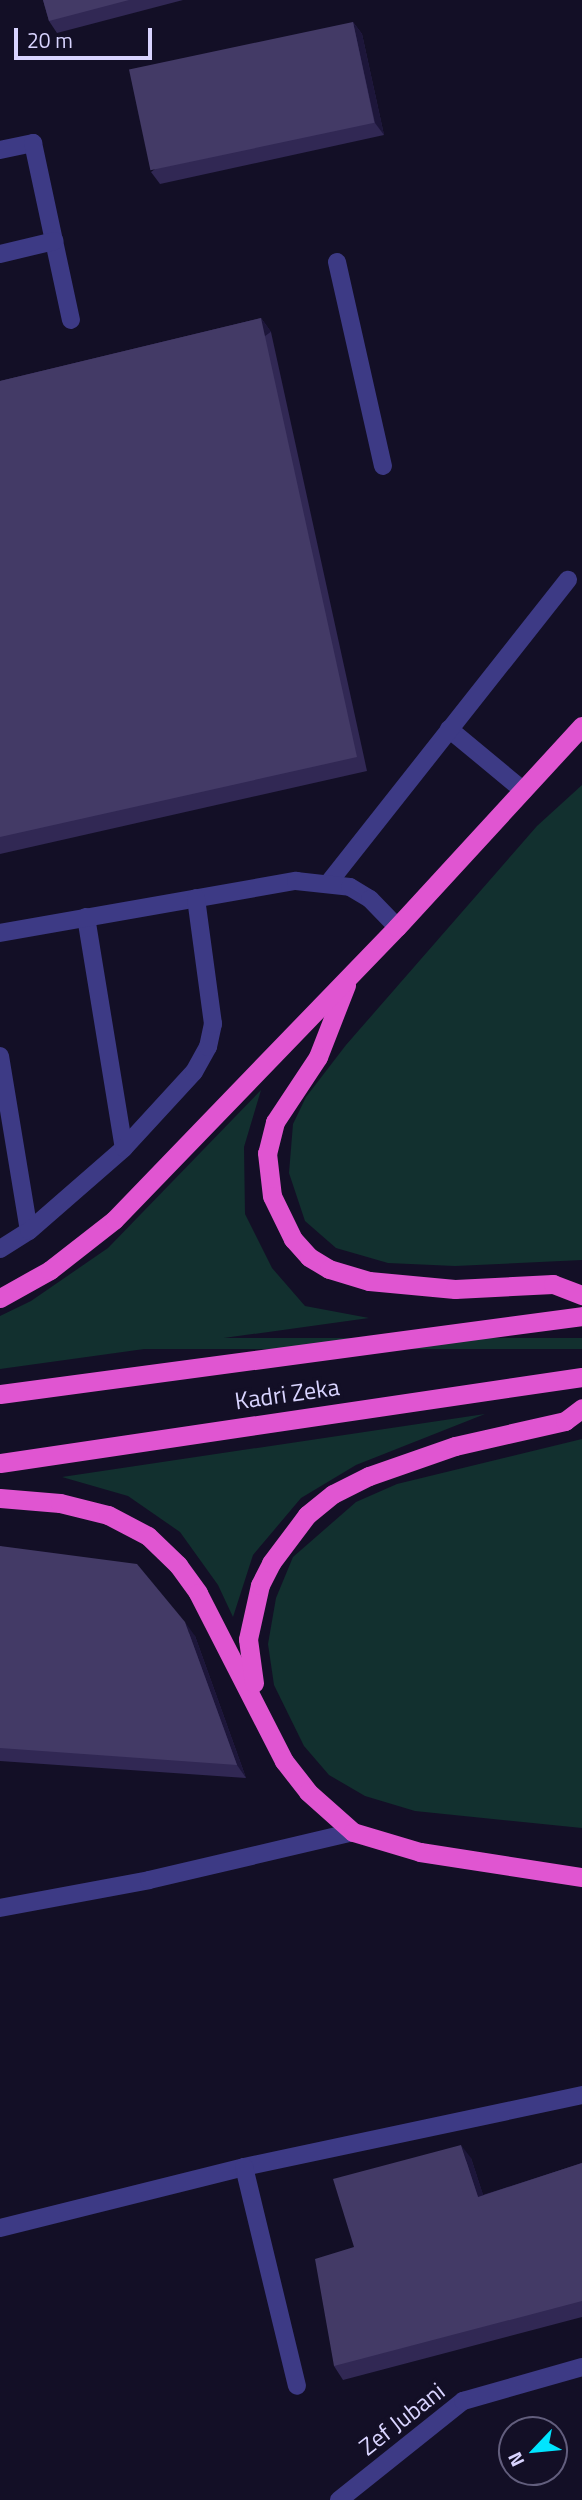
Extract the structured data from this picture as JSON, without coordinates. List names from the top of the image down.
{
  "streets": {
    "highway": ["Kadri Zeka"],
    "street": ["Zef Jubani"]
  },
  "scale_bar": "20 m",
  "north": "bottom left"
}
